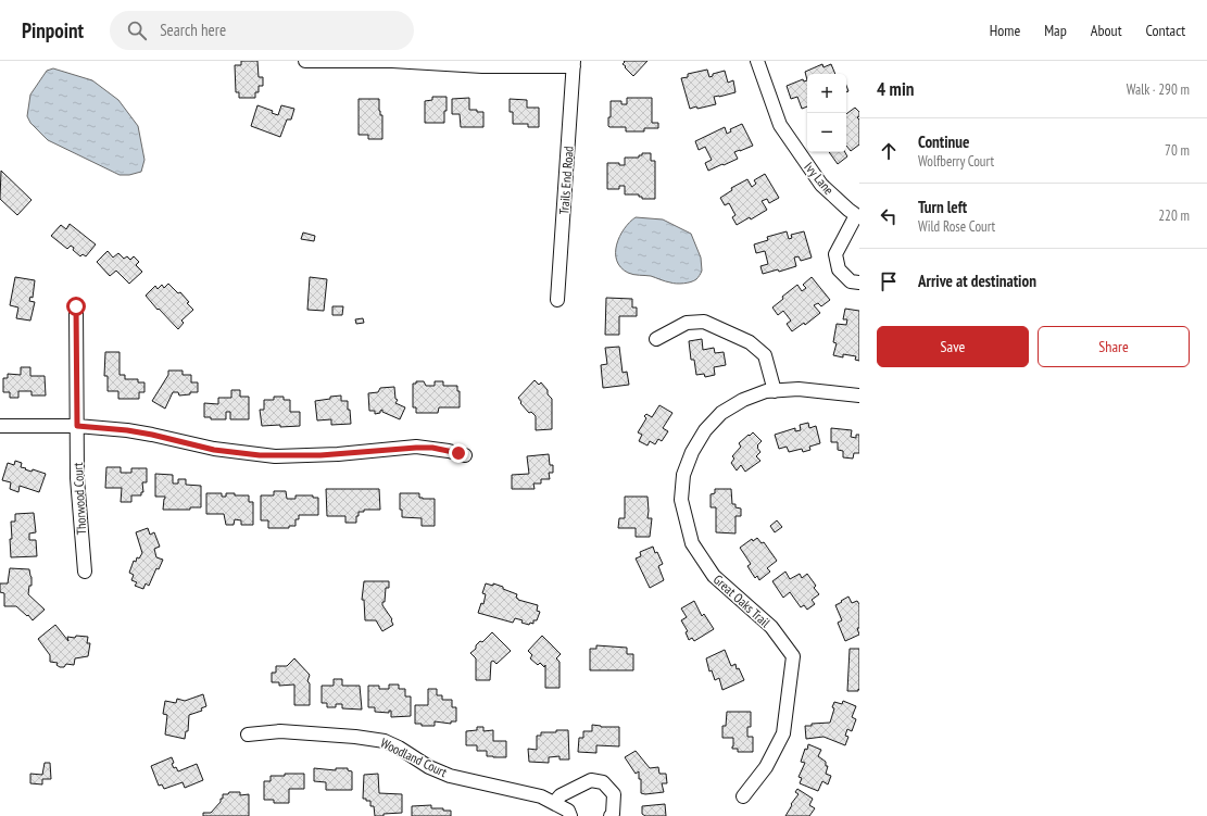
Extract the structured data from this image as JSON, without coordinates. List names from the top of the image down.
{
  "streets": {
    "street": [
      "Ivy Lane",
      "Trails End Road",
      "Thorwood Court",
      "Great Oaks Trail",
      "Woodland Court"
    ]
  },
  "page": {
    "header": "Pinpoint",
    "search": "Search here",
    "nav": [
      "Home",
      "Map",
      "About",
      "Contact"
    ],
    "heading": ["4 min", "Walk · 290 m"],
    "map_buttons": ["+", "−"],
    "list": [
      ["Continue", "Wolfberry Court", "70 m"],
      ["Turn left", "Wild Rose Court", "220 m"],
      "Arrive at destination"
    ],
    "buttons": ["Save", "Share"]
  }
}
